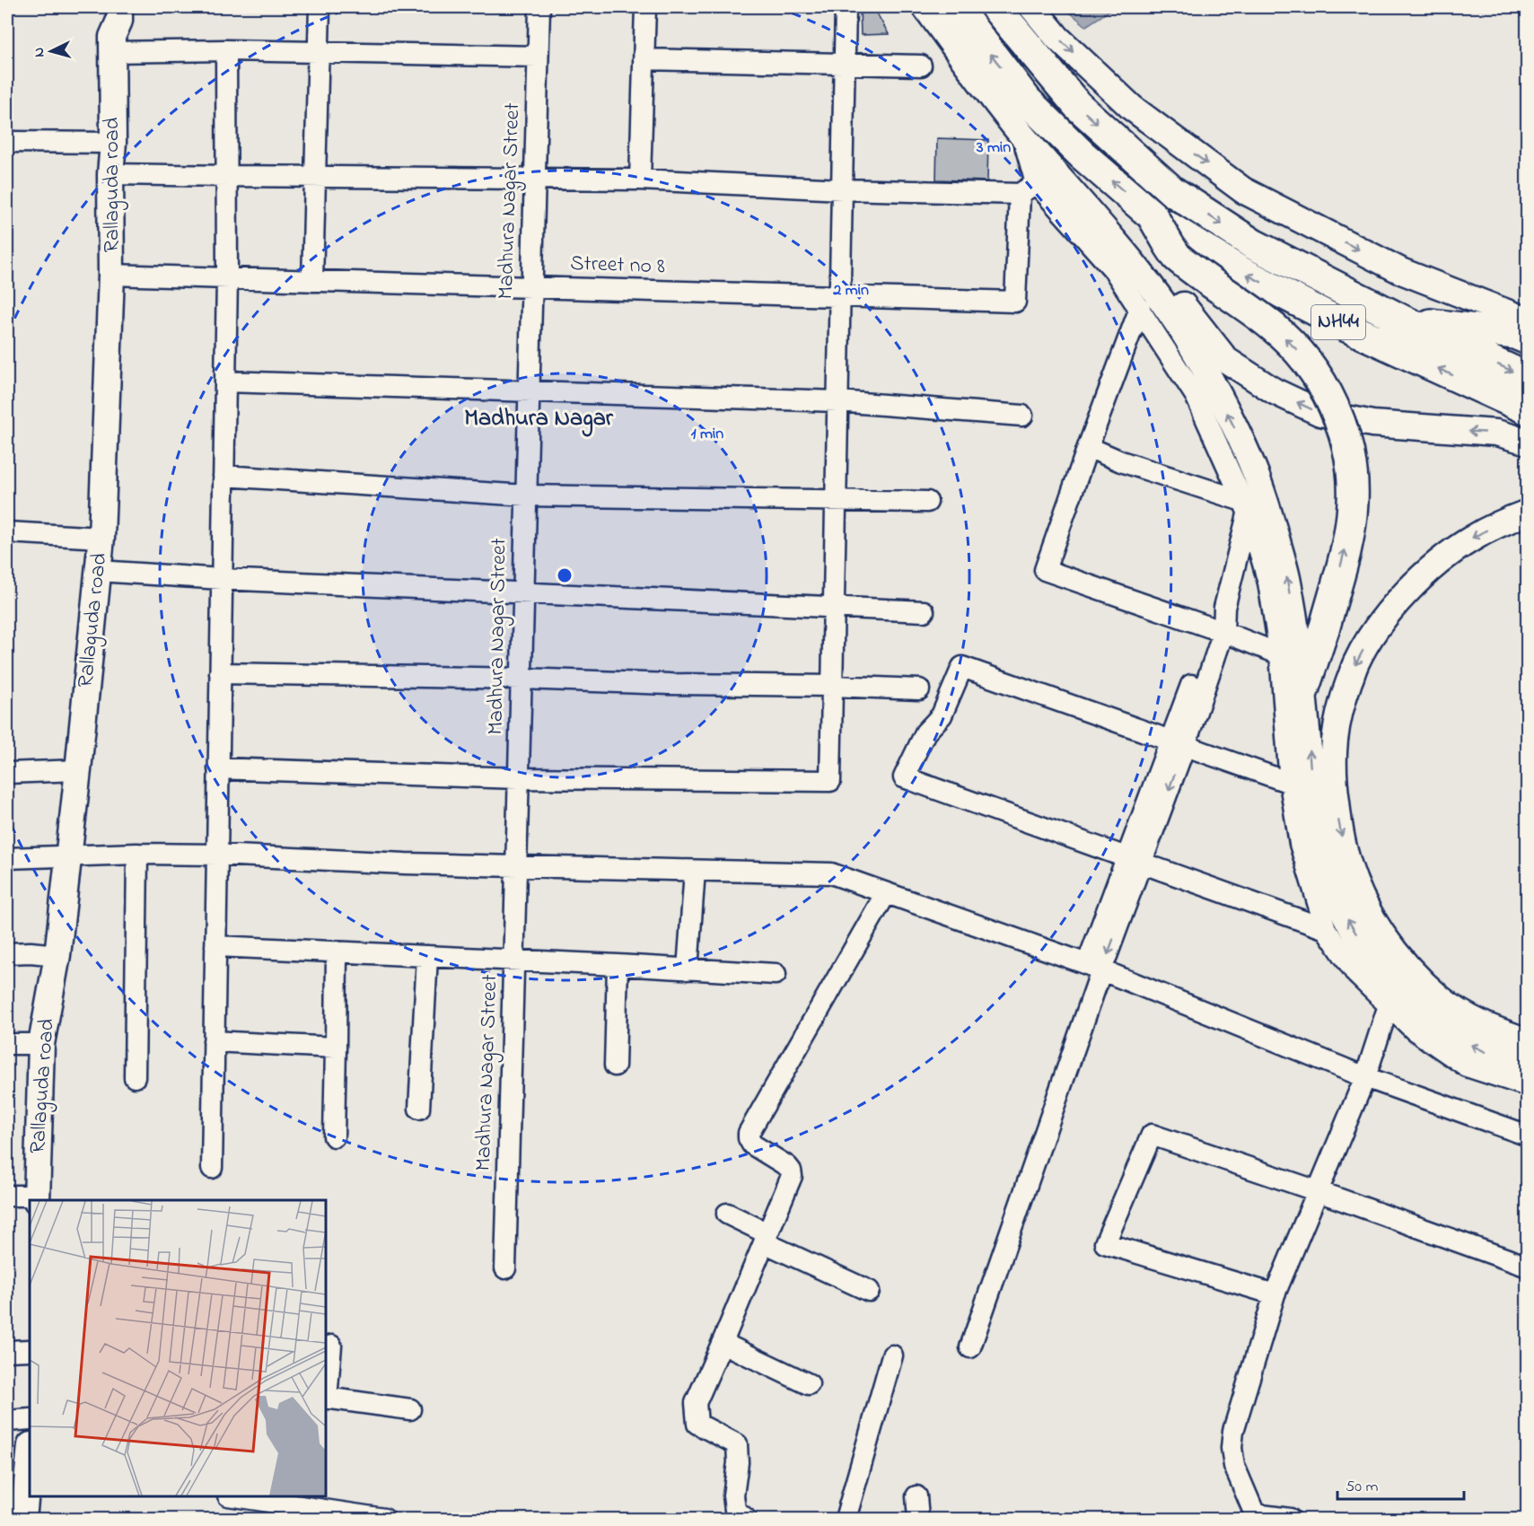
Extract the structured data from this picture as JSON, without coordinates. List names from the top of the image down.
{
  "streets": {
    "highway": ["NH44"],
    "main road": ["Rallaguda road"],
    "street": ["Madhura Nagar Street", "Street no 8"]
  },
  "crossings": [
    ["Rallaguda road", "Street no 8"],
    ["Madhura Nagar Street", "Street no 8"]
  ],
  "districts": ["Madhura Nagar"],
  "scale_bar": "50 m",
  "north": "left",
  "rings": ["3 min", "2 min", "1 min"]
}
